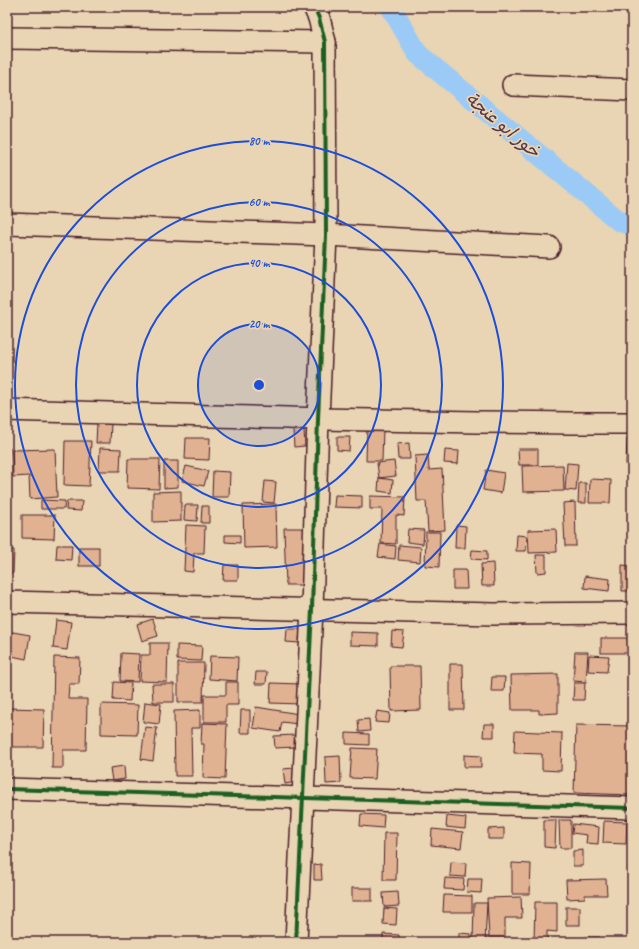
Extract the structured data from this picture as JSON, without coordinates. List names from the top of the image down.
{
  "water": ["خور ابو عنجة"],
  "rings": [
    "80 m",
    "60 m",
    "40 m",
    "20 m"
  ]
}
